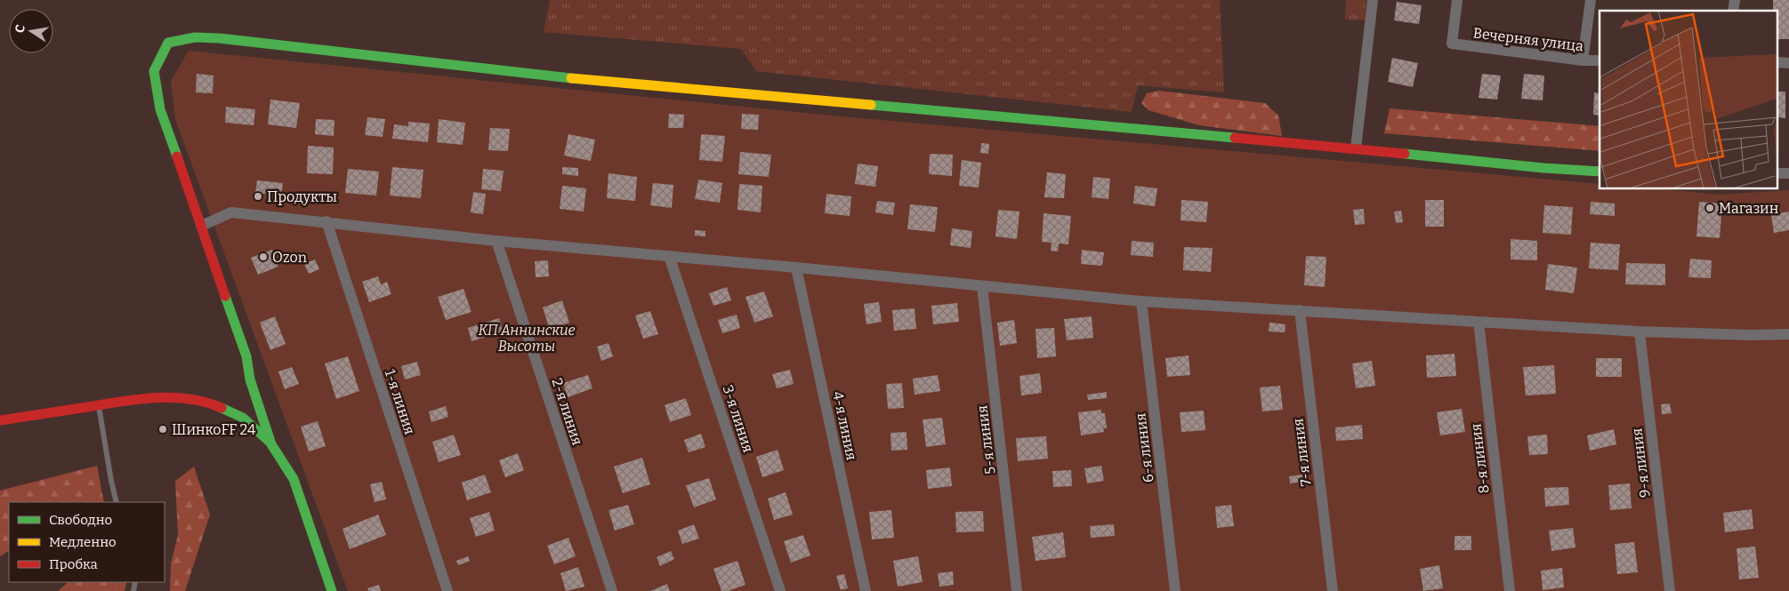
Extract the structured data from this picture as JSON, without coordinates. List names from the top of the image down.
{
  "streets": {
    "street": [
      "Вечерняя улица",
      "1-я линия",
      "2-я линия",
      "3-я линия",
      "4-я линия",
      "5-я линия",
      "6-я линия",
      "7-я линия",
      "8-я линия",
      "9-я линия"
    ]
  },
  "parks": ["КП Аннинские Высоты"],
  "places": [
    "Продукты",
    "Магазин",
    "Ozon",
    "ШинкоFF 24"
  ],
  "legend": ["Свободно", "Медленно", "Пробка"],
  "north": "left"
}
